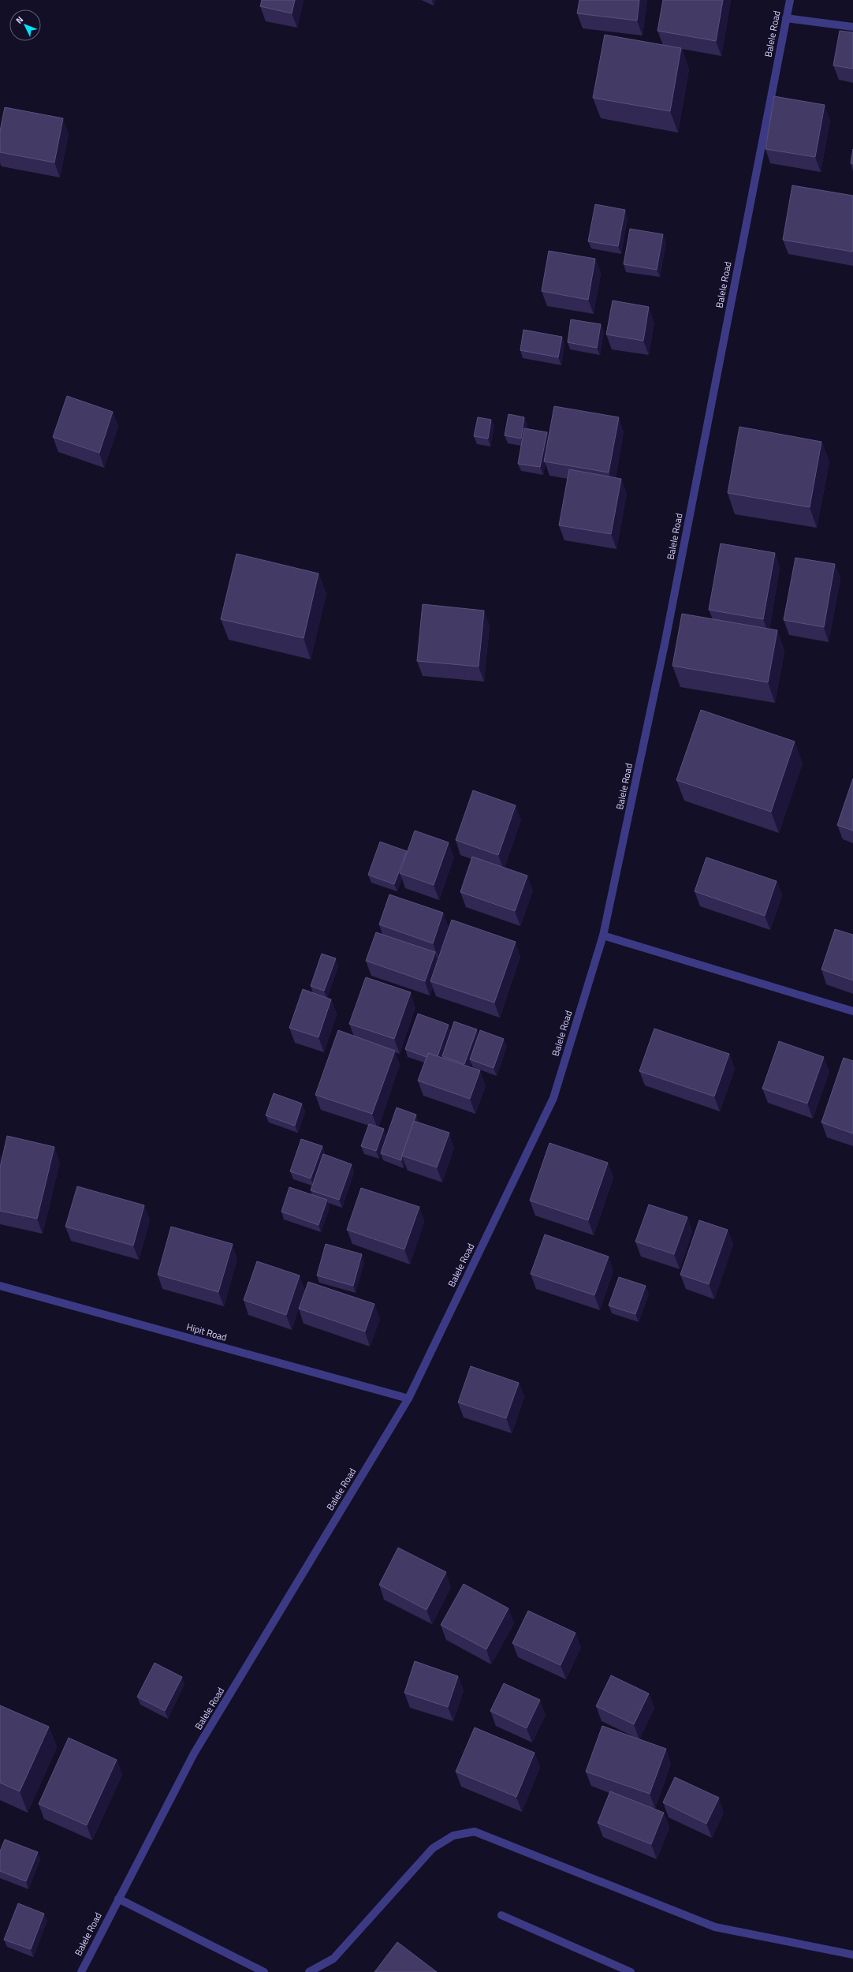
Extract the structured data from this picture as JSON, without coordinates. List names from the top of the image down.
{
  "streets": {
    "street": ["Balele Road", "Hipit Road"]
  },
  "crossings": [
    ["Balele Road", "Hipit Road"]
  ],
  "north": "top left"
}
